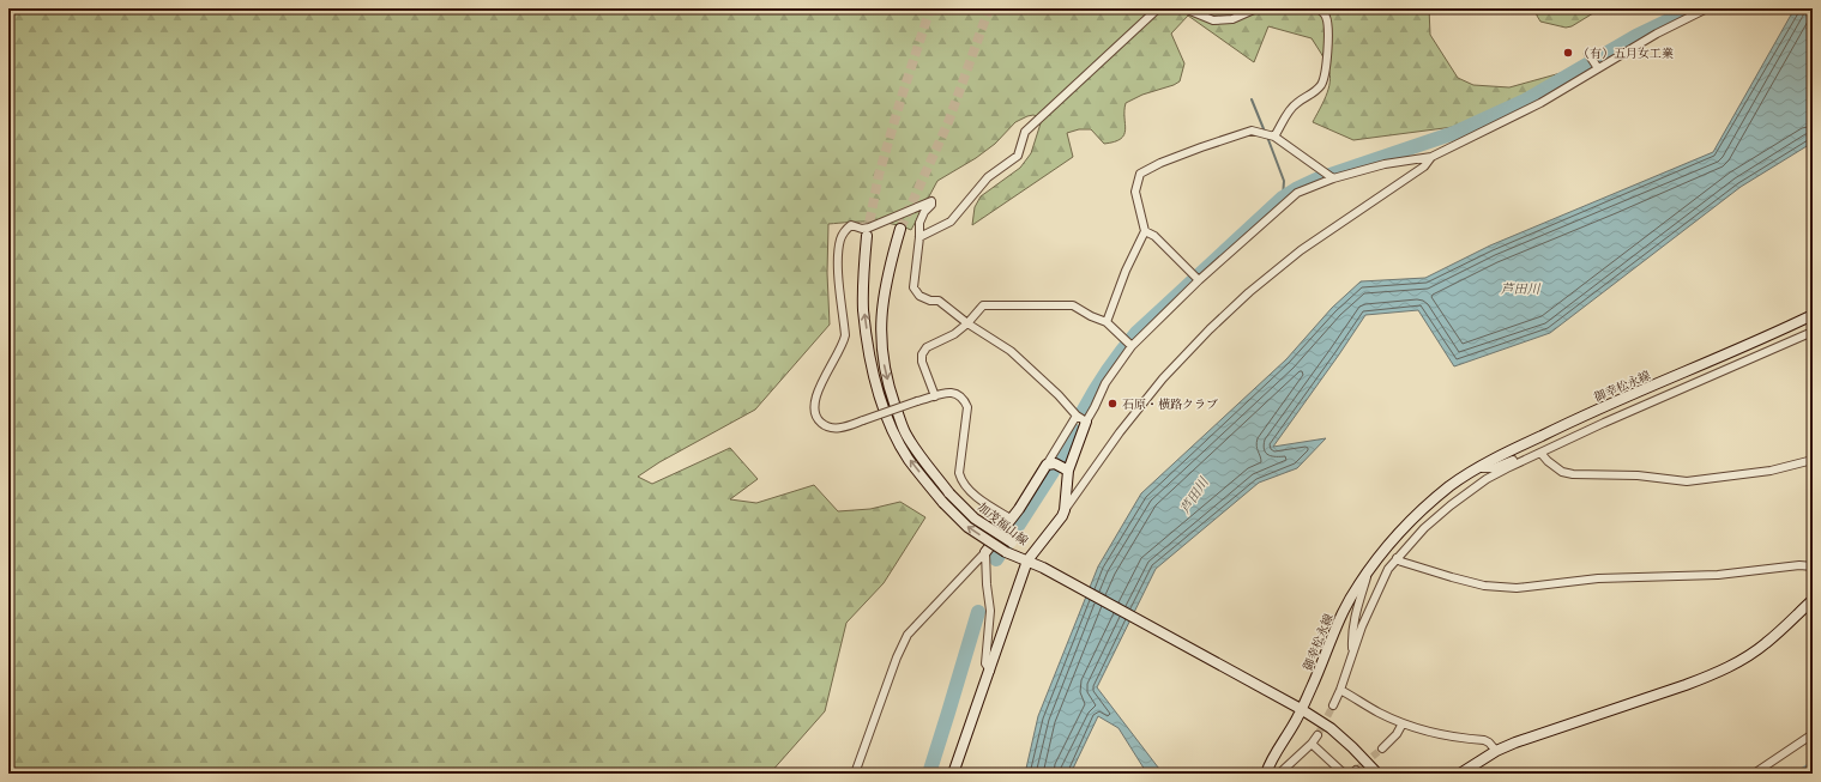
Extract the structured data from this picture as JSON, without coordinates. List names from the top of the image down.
{
  "streets": {
    "main road": ["御幸松永線", "加茂福山線"]
  },
  "water": ["芦田川"],
  "places": ["（有）五月女工業", "石原・横路クラブ"]
}
